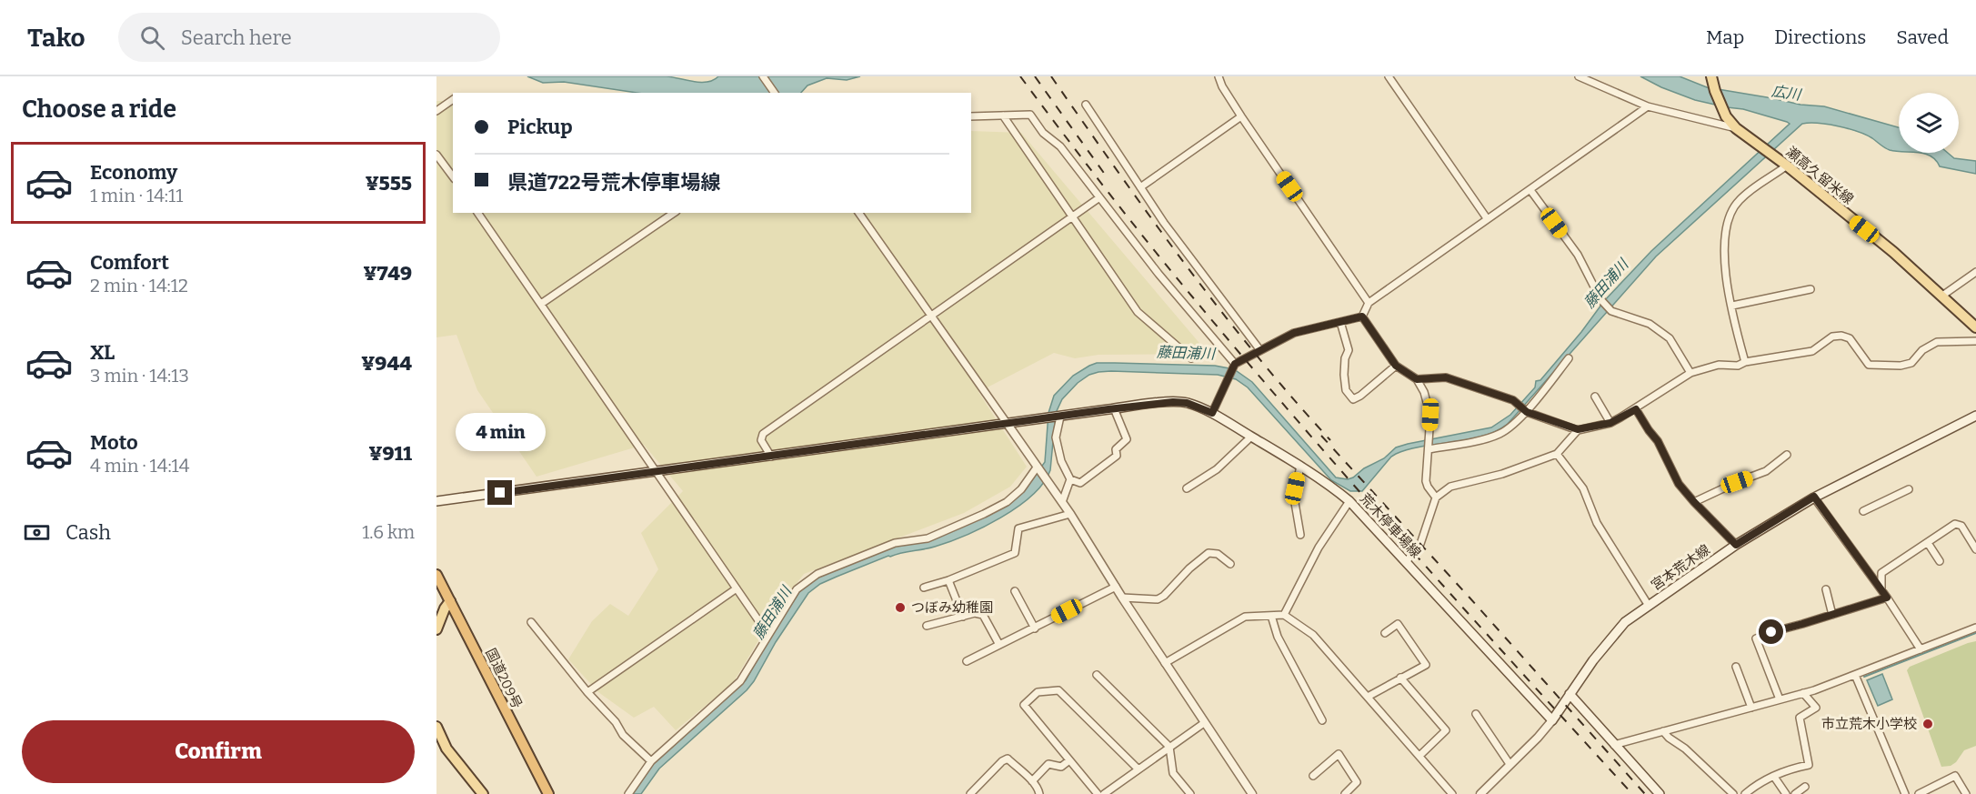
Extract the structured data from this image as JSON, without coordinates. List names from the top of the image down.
{
  "streets": {
    "highway": ["国道209号"],
    "main road": ["瀬高久留米線", "荒木停車場線", "宮本荒木線"]
  },
  "water": ["広川", "藤田浦川"],
  "places": ["つぼみ幼稚園", "市立荒木小学校"],
  "page": {
    "header": "Tako",
    "search": "Search here",
    "nav": ["Map", "Directions", "Saved"],
    "heading": "Choose a ride",
    "banner": ["Pickup", "県道722号荒木停車場線"],
    "list": [
      {
        "name": "Economy",
        "note": "1 min · 14:11",
        "value": "¥555"
      },
      {
        "name": "Comfort",
        "note": "2 min · 14:12",
        "value": "¥749"
      },
      {
        "name": "XL",
        "note": "3 min · 14:13",
        "value": "¥944"
      },
      {
        "name": "Moto",
        "note": "4 min · 14:14",
        "value": "¥911"
      }
    ],
    "bubble": "4 min",
    "pay": ["Cash", "1.6 km"],
    "buttons": "Confirm"
  }
}
